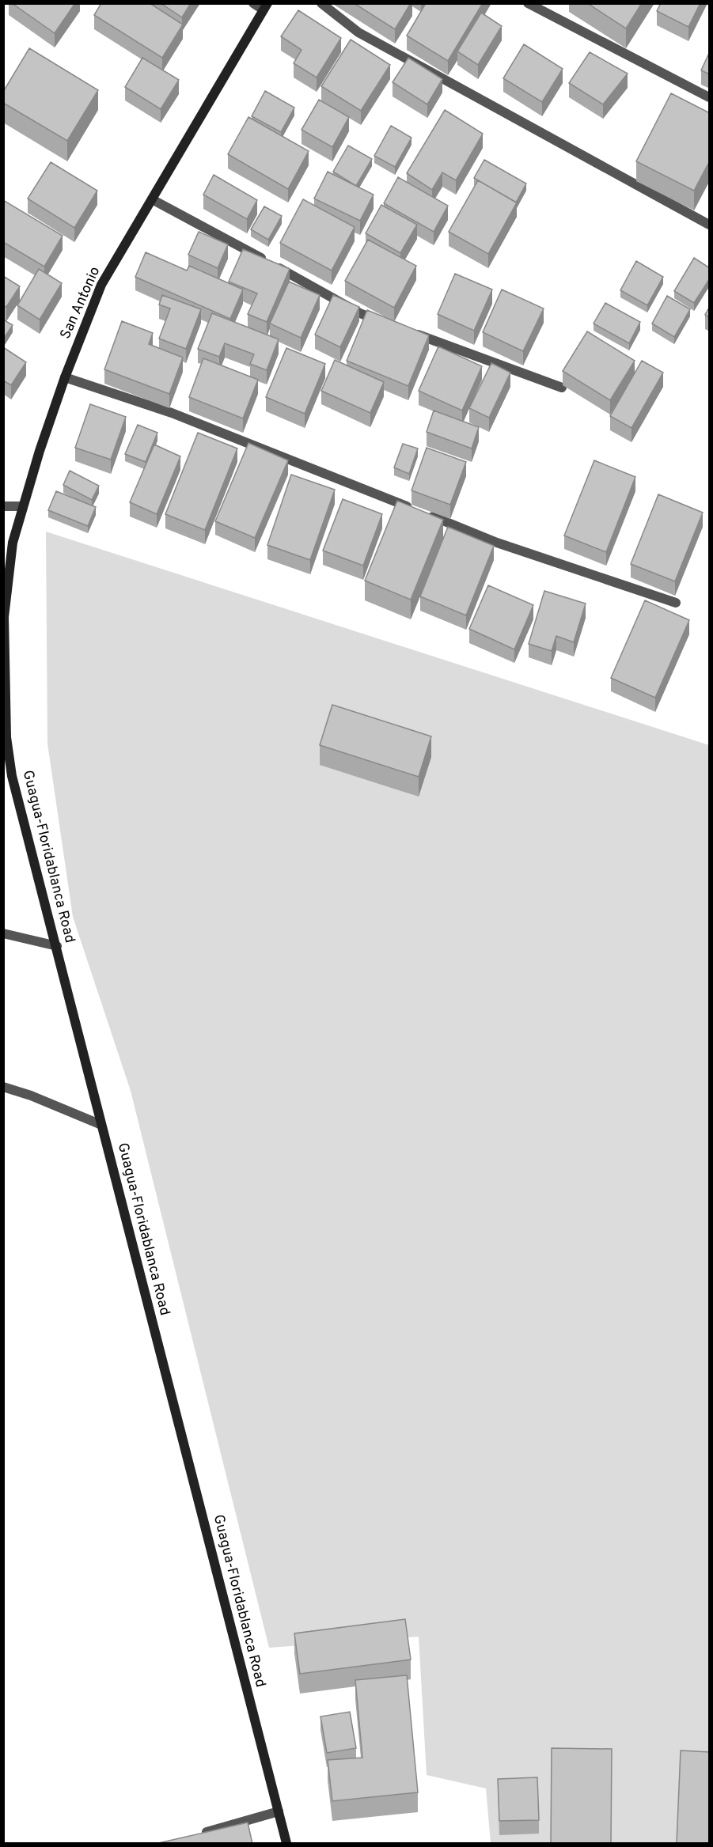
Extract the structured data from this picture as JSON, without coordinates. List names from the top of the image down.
{
  "streets": {
    "main road": ["San Antonio", "Guagua-Floridablanca Road"]
  },
  "crossings": [
    ["San Antonio", "Guagua-Floridablanca Road"]
  ]
}
